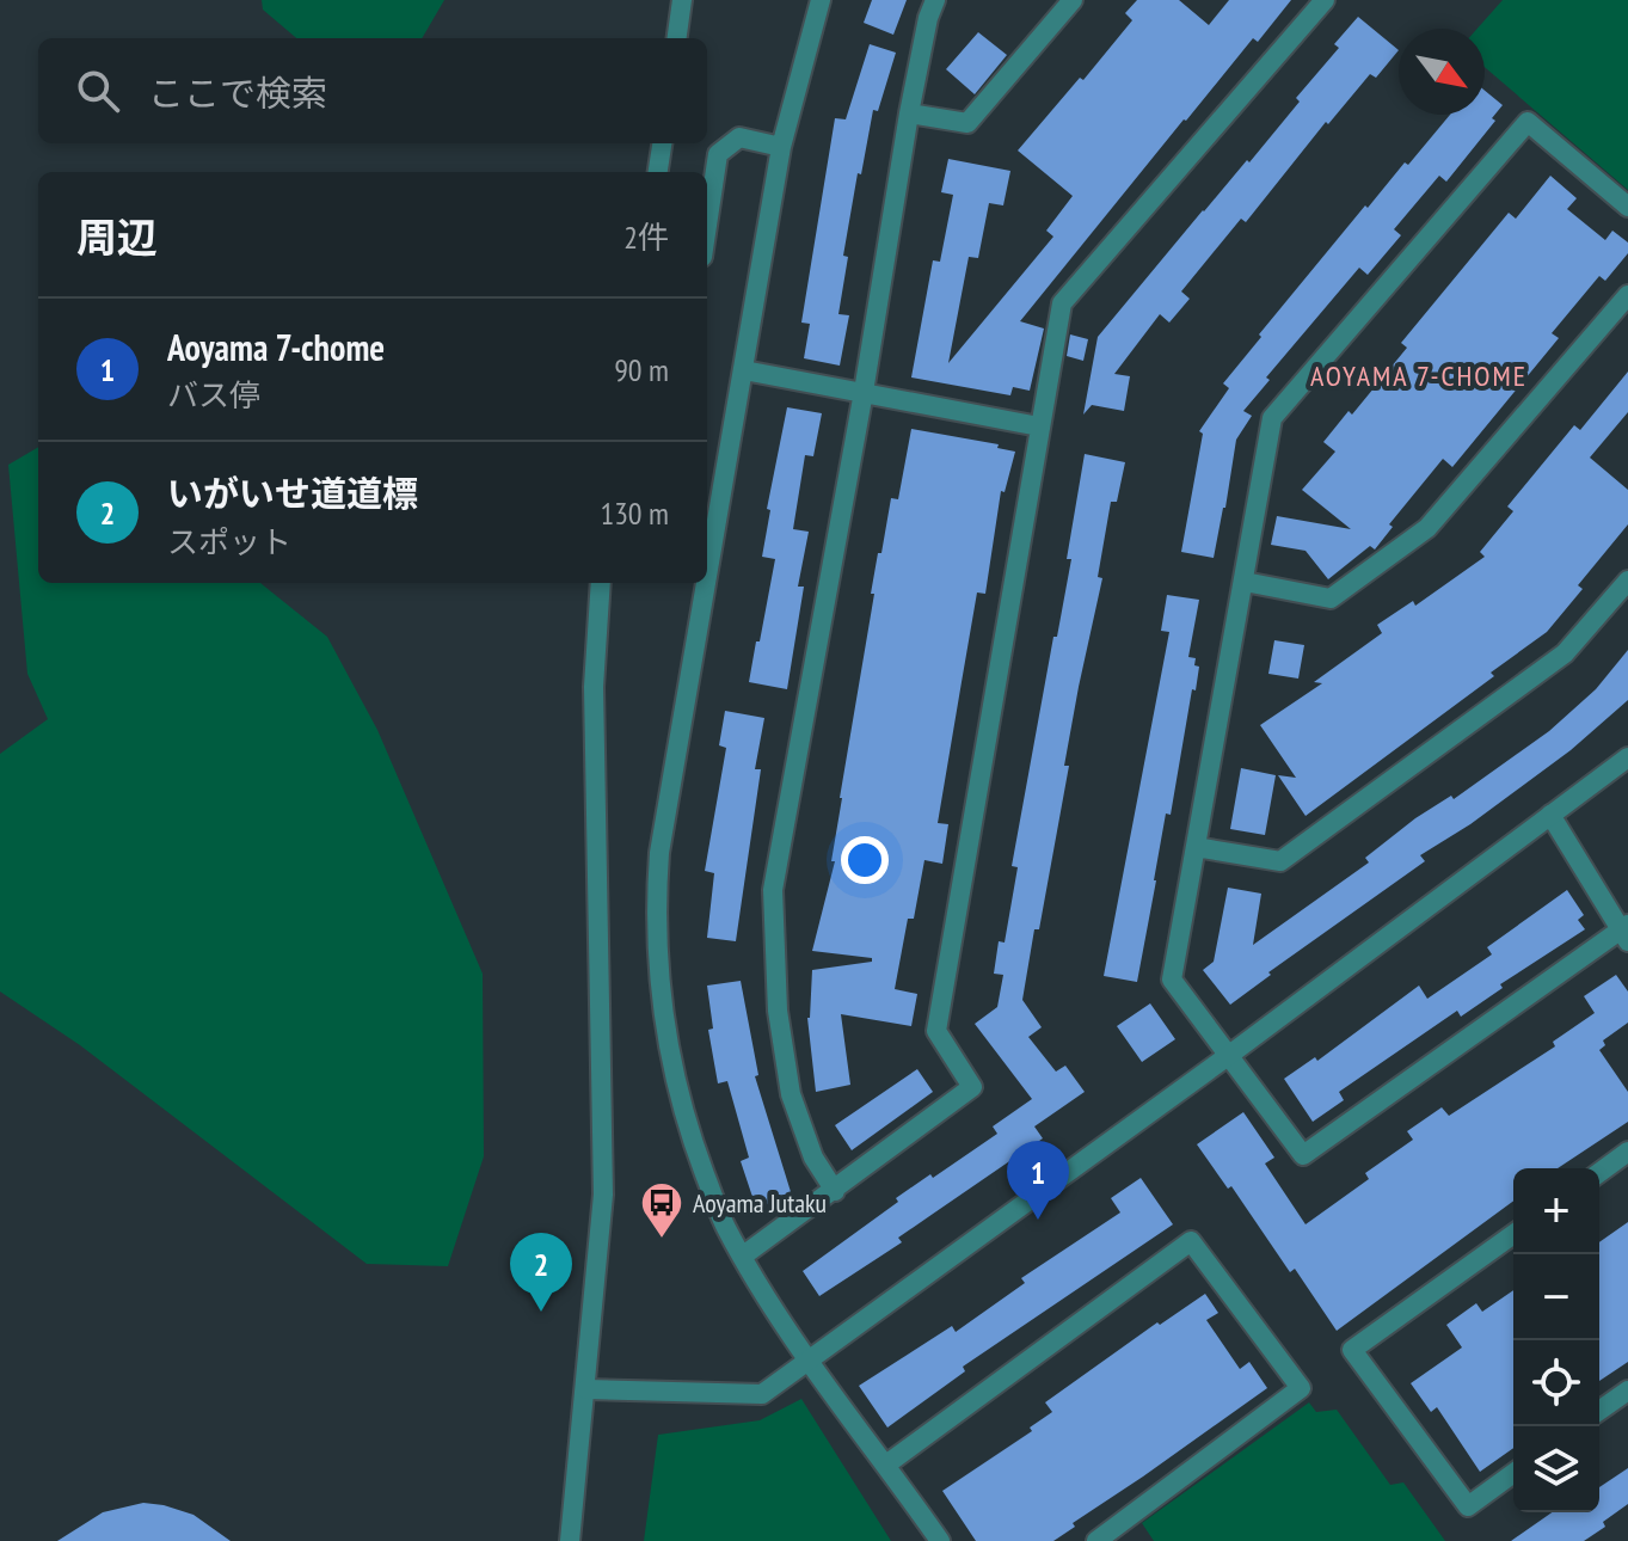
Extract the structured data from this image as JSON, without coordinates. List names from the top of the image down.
{
  "districts": ["AOYAMA 7-CHOME"],
  "places": {
    "bus stop": ["Aoyama Jutaku"]
  },
  "north": "bottom right",
  "page": {
    "search": "ここで検索",
    "heading": ["周辺", "2件"],
    "list": [
      {
        "mark": "1",
        "name": "Aoyama 7-chome",
        "note": "バス停",
        "value": "90 m"
      },
      {
        "mark": "2",
        "name": "いがいせ道道標",
        "note": "スポット",
        "value": "130 m"
      }
    ],
    "pins": ["1", "2"],
    "map_buttons": ["+", "−"]
  }
}
